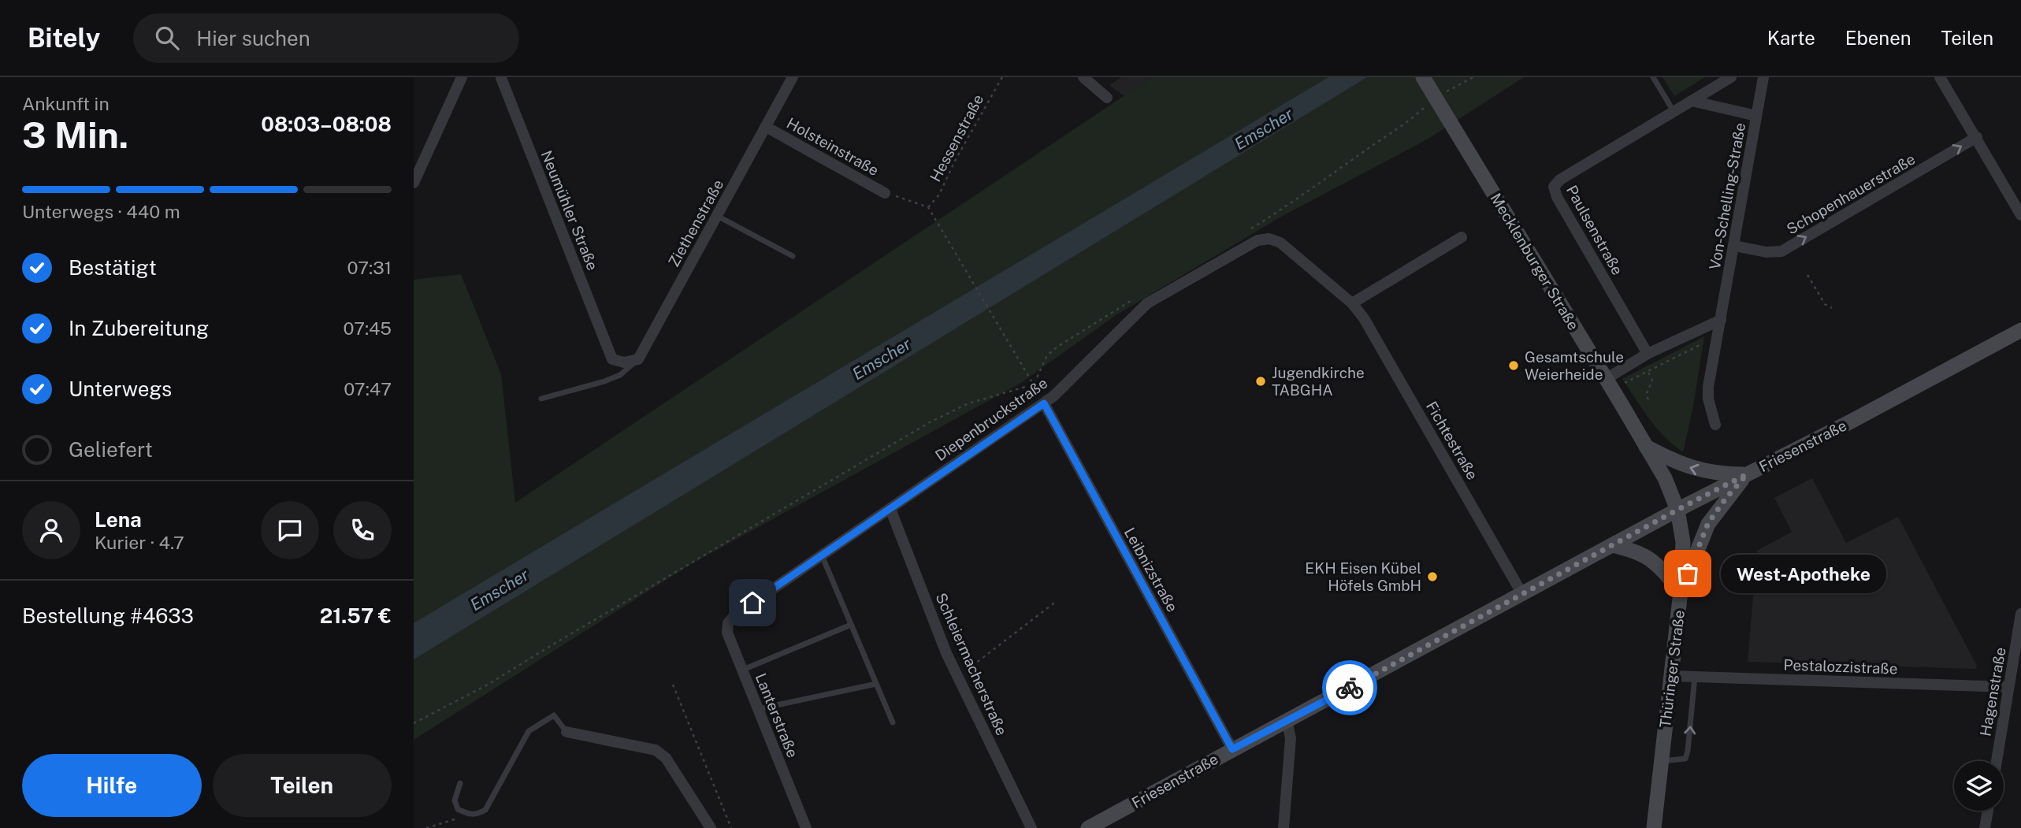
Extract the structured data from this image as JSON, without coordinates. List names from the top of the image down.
{
  "streets": {
    "main road": ["Mecklenburger Straße", "Friesenstraße", "Thüringer Straße"],
    "street": [
      "Holsteinstraße",
      "Schopenhauerstraße",
      "Von-Schelling-Straße",
      "Neumühler Straße",
      "Ziethenstraße",
      "Paulsenstraße",
      "Diepenbruckstraße",
      "Fichtestraße",
      "Leibnizstraße",
      "Schleiermacherstraße",
      "Pestalozzistraße",
      "Hagenstraße",
      "Lanterstraße"
    ],
    "path": ["Hessenstraße"]
  },
  "crossings": [
    ["Holsteinstraße", "Ziethenstraße"],
    ["Schopenhauerstraße", "Von-Schelling-Straße"],
    ["Neumühler Straße", "Ziethenstraße"],
    ["Mecklenburger Straße", "Friesenstraße"],
    ["Mecklenburger Straße", "Thüringer Straße"],
    ["Diepenbruckstraße", "Fichtestraße"],
    ["Diepenbruckstraße", "Leibnizstraße"],
    ["Diepenbruckstraße", "Schleiermacherstraße"],
    ["Diepenbruckstraße", "Lanterstraße"],
    ["Fichtestraße", "Friesenstraße"],
    ["Friesenstraße", "Leibnizstraße"],
    ["Friesenstraße", "Thüringer Straße"],
    ["Pestalozzistraße", "Thüringer Straße"],
    ["Pestalozzistraße", "Hagenstraße"]
  ],
  "one_way": ["Schopenhauerstraße"],
  "water": ["Emscher"],
  "places": [
    "Gesamtschule Weierheide",
    "Jugendkirche TABGHA",
    "West-Apotheke",
    "EKH Eisen Kübel Höfels GmbH"
  ],
  "page": {
    "header": "Bitely",
    "search": "Hier suchen",
    "nav": ["Karte", "Ebenen", "Teilen"],
    "heading": ["3 Min.", "Ankunft in", "08:03–08:08"],
    "panel": [
      "Lena",
      "Kurier · 4.7",
      "Bestellung #4633",
      "21.57 €"
    ],
    "bar": "Unterwegs · 440 m",
    "list": [
      ["Bestätigt", "07:31"],
      ["In Zubereitung", "07:45"],
      ["Unterwegs", "07:47"],
      "Geliefert"
    ],
    "bubble": "West-Apotheke",
    "buttons": ["Hilfe", "Teilen"]
  }
}
